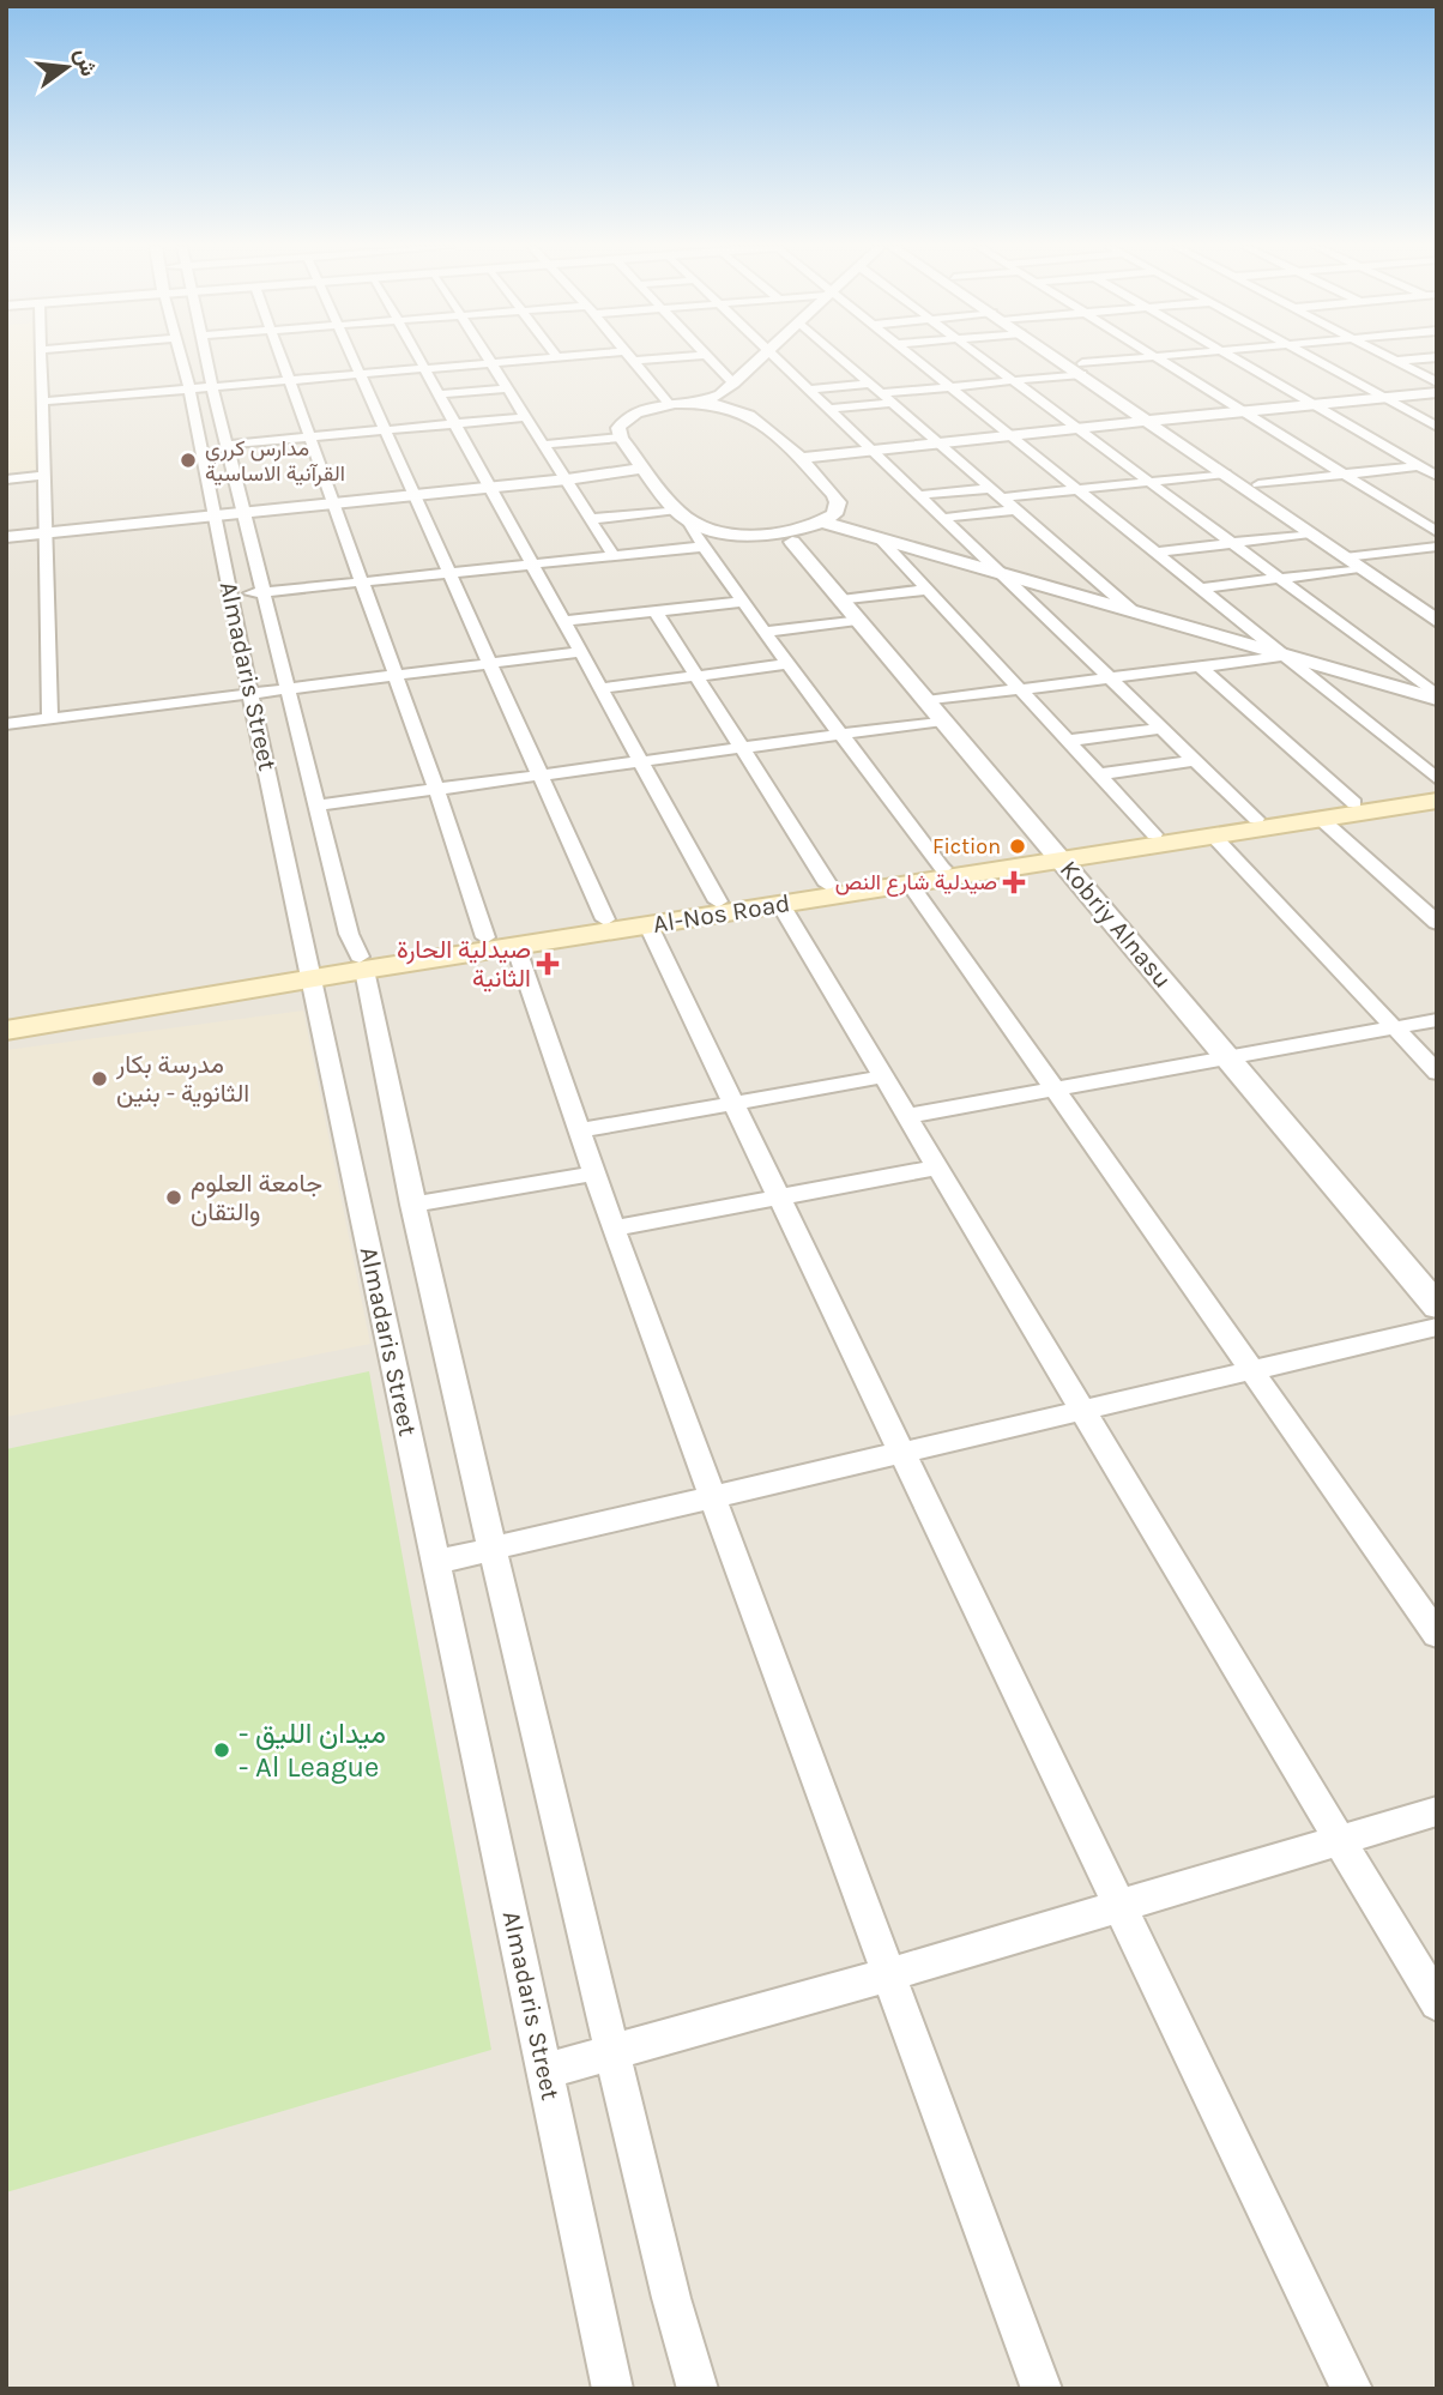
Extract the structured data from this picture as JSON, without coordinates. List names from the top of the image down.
{
  "streets": {
    "main road": ["Al-Nos Road"],
    "street": ["Almadaris Street", "Kobriy Alnasu"]
  },
  "crossings": [
    ["Almadaris Street", "Al-Nos Road"],
    ["Al-Nos Road", "Kobriy Alnasu"]
  ],
  "places": {
    "other": [
      "مدارس كرري القرآنية الاساسية",
      "Fiction",
      "مدرسة بكار الثانوية - بنين",
      "جامعة العلوم والتقان",
      "- ميدان الليق - Al League"
    ],
    "health": ["صيدلية شارع النص", "صيدلية الحارة الثانية"]
  },
  "north": "right"
}
